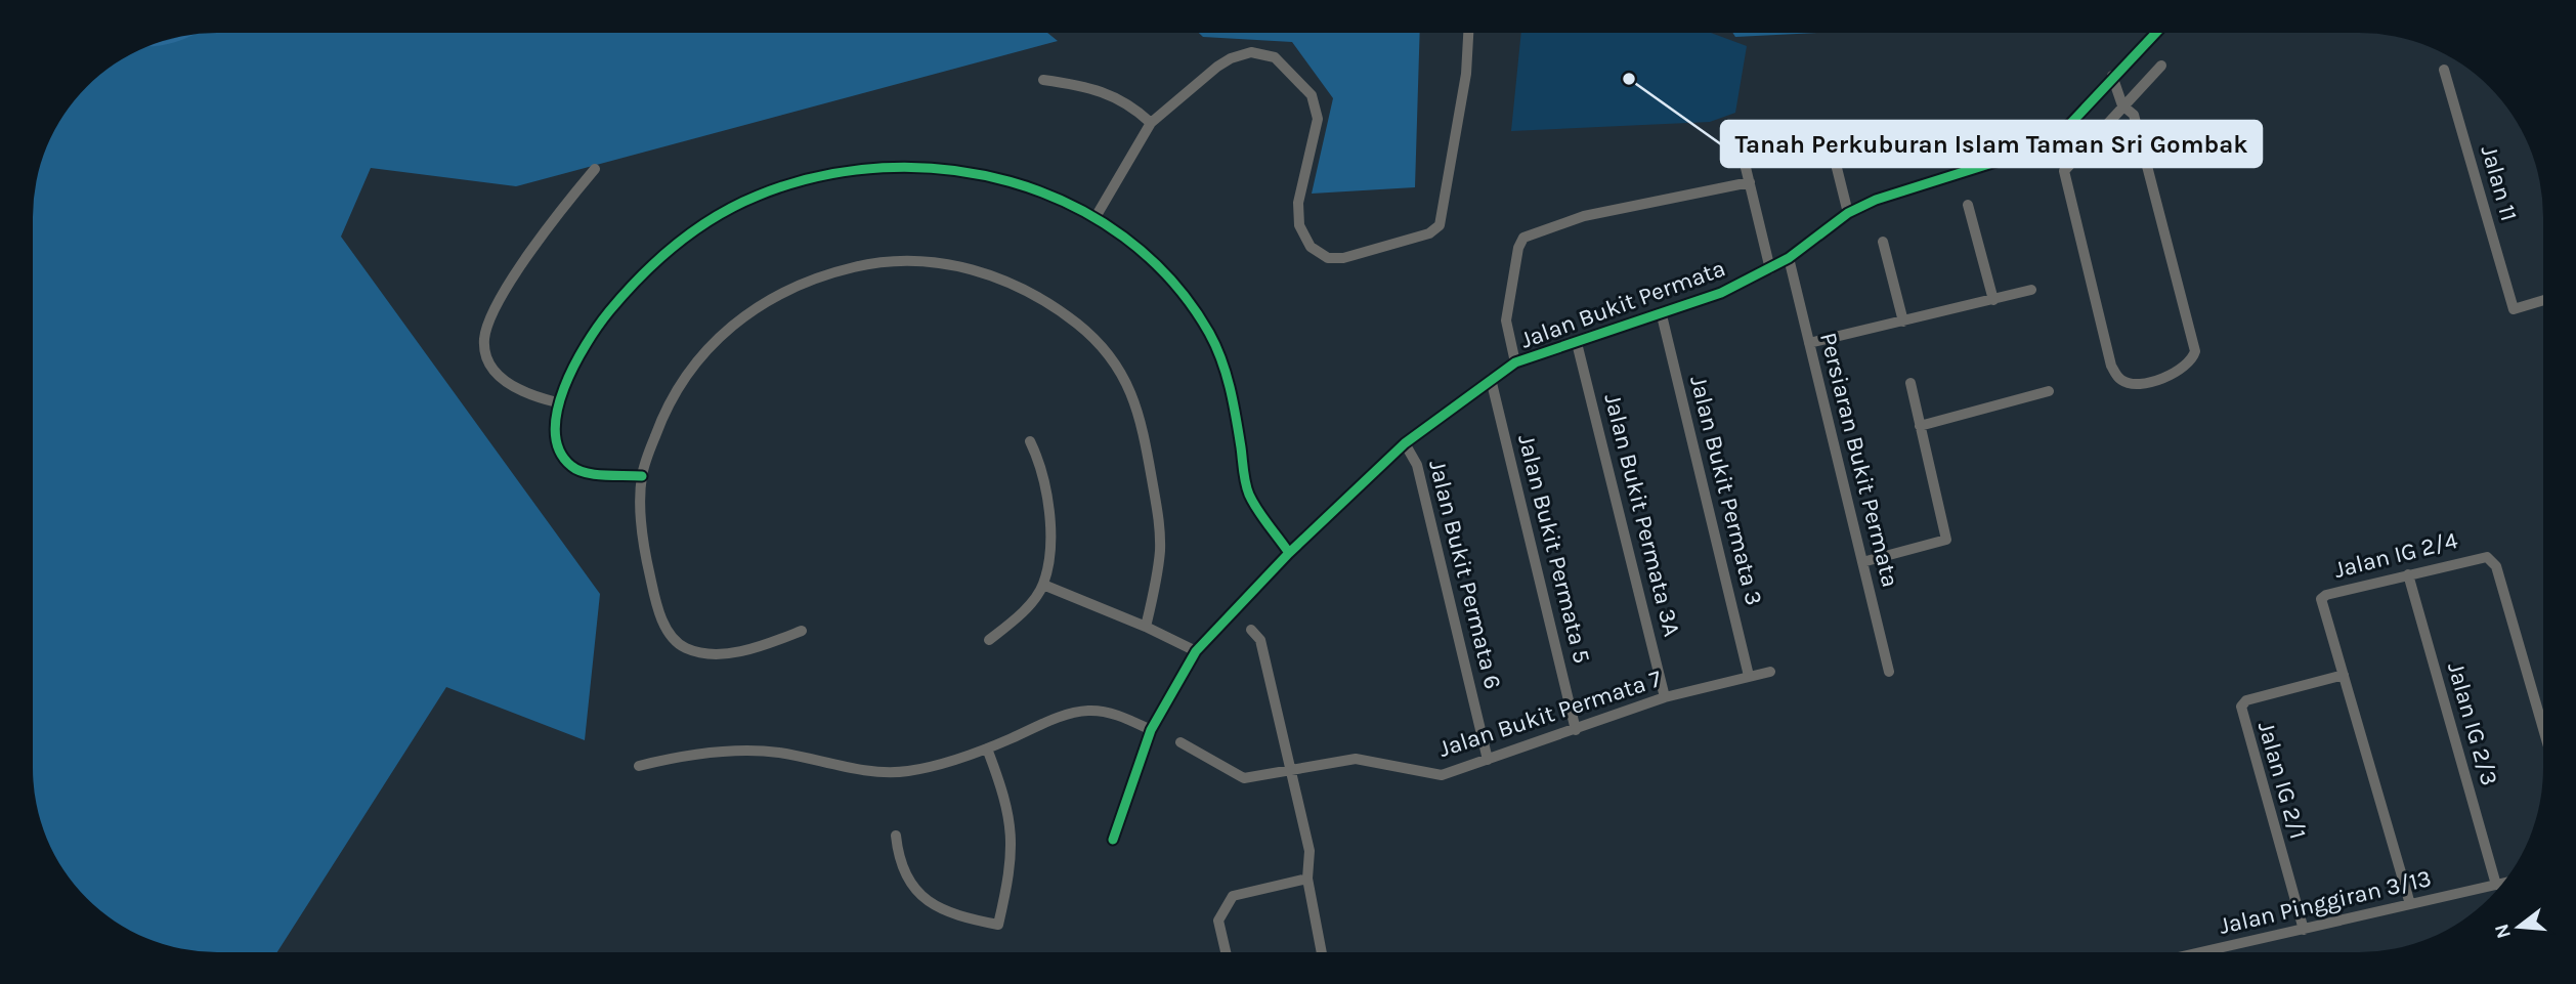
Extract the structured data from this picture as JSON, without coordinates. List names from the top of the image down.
{
  "streets": {
    "street": [
      "Jalan 11",
      "Jalan Bukit Permata",
      "Persiaran Bukit Permata",
      "Jalan Bukit Permata 3",
      "Jalan Bukit Permata 3A",
      "Jalan Bukit Permata 5",
      "Jalan IG 2/4",
      "Jalan Bukit Permata 6",
      "Jalan Bukit Permata 7",
      "Jalan IG 2/3",
      "Jalan IG 2/1",
      "Jalan Pinggiran 3/13"
    ]
  },
  "crossings": [
    ["Jalan Bukit Permata", "Persiaran Bukit Permata"],
    ["Jalan Bukit Permata", "Jalan Bukit Permata 3"],
    ["Jalan Bukit Permata", "Jalan Bukit Permata 3A"],
    ["Jalan Bukit Permata", "Jalan Bukit Permata 5"],
    ["Jalan Bukit Permata", "Jalan Bukit Permata 6"],
    ["Jalan Bukit Permata 3", "Jalan Bukit Permata 7"],
    ["Jalan Bukit Permata 3A", "Jalan Bukit Permata 7"],
    ["Jalan Bukit Permata 5", "Jalan Bukit Permata 7"],
    ["Jalan IG 2/4", "Jalan IG 2/3"],
    ["Jalan IG 2/4", "Jalan IG 2/1"],
    ["Jalan IG 2/4", "Jalan Pinggiran 3/13"],
    ["Jalan Bukit Permata 6", "Jalan Bukit Permata 7"],
    ["Jalan IG 2/3", "Jalan Pinggiran 3/13"],
    ["Jalan IG 2/1", "Jalan Pinggiran 3/13"]
  ],
  "places": ["Tanah Perkuburan Islam Taman Sri Gombak"],
  "north": "left"
}
